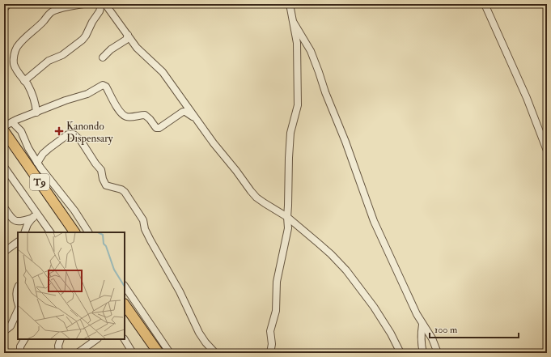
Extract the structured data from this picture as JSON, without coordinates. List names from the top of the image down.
{
  "streets": {
    "highway": ["T9"]
  },
  "places": {
    "health": ["Kanondo Dispensary"]
  },
  "scale_bar": "100 m"
}
